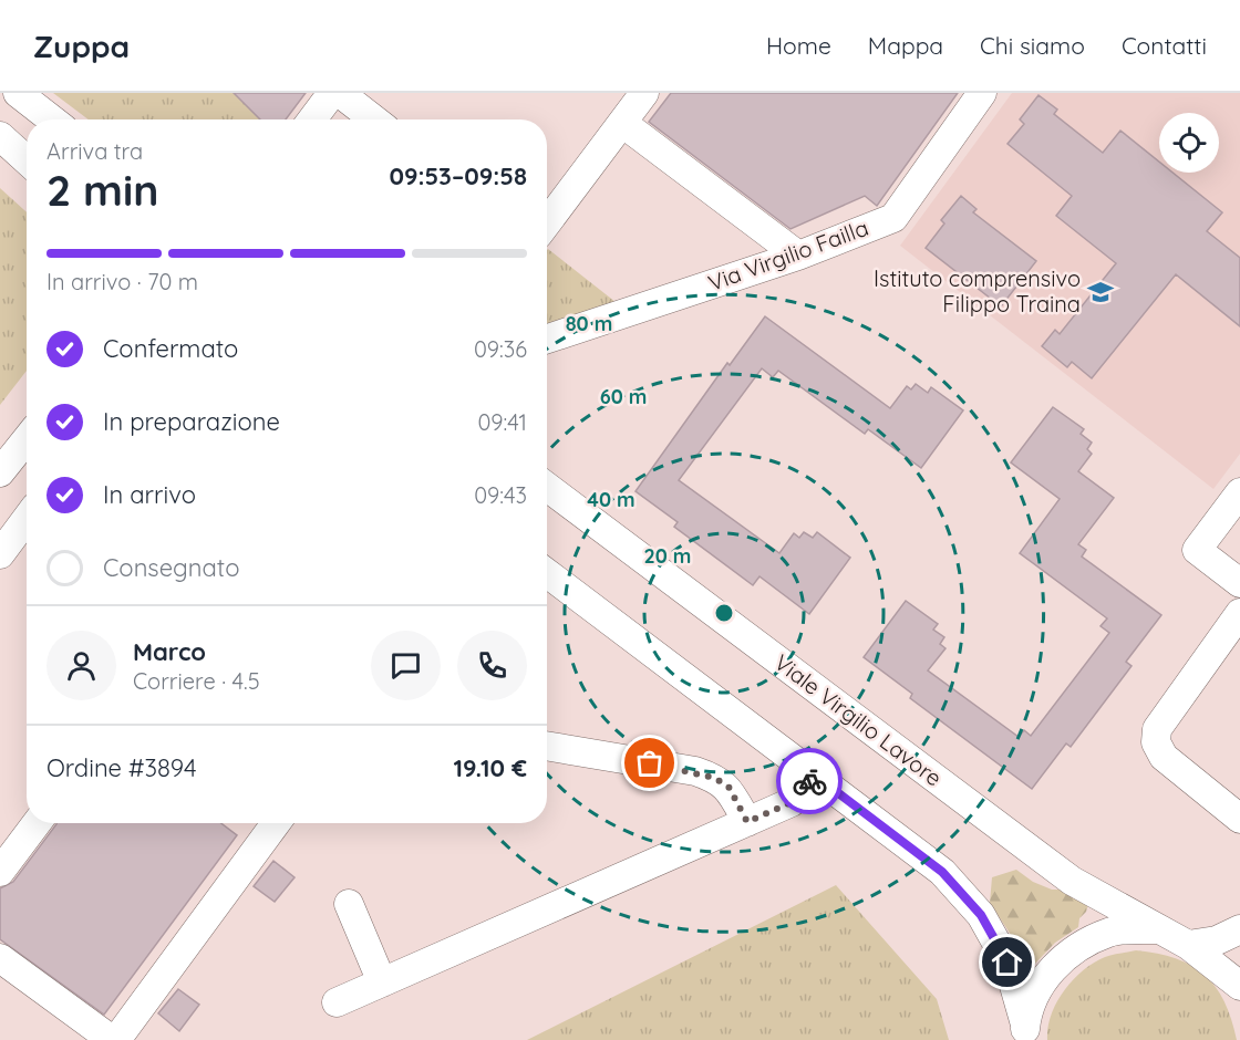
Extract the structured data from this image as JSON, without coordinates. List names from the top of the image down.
{
  "streets": {
    "street": ["Via Virgilio Failla", "Viale Virgilio Lavore"]
  },
  "places": {
    "school or university": ["Istituto comprensivo Filippo Traina"]
  },
  "page": {
    "header": "Zuppa",
    "nav": [
      "Home",
      "Mappa",
      "Chi siamo",
      "Contatti"
    ],
    "heading": ["2 min", "Arriva tra", "09:53–09:58"],
    "panel": [
      "Marco",
      "Corriere · 4.5",
      "Ordine #3894",
      "19.10 €"
    ],
    "bar": "In arrivo · 70 m",
    "list": [
      ["Confermato", "09:36"],
      ["In preparazione", "09:41"],
      ["In arrivo", "09:43"],
      "Consegnato"
    ]
  },
  "rings": [
    "80 m",
    "60 m",
    "40 m",
    "20 m"
  ]
}
